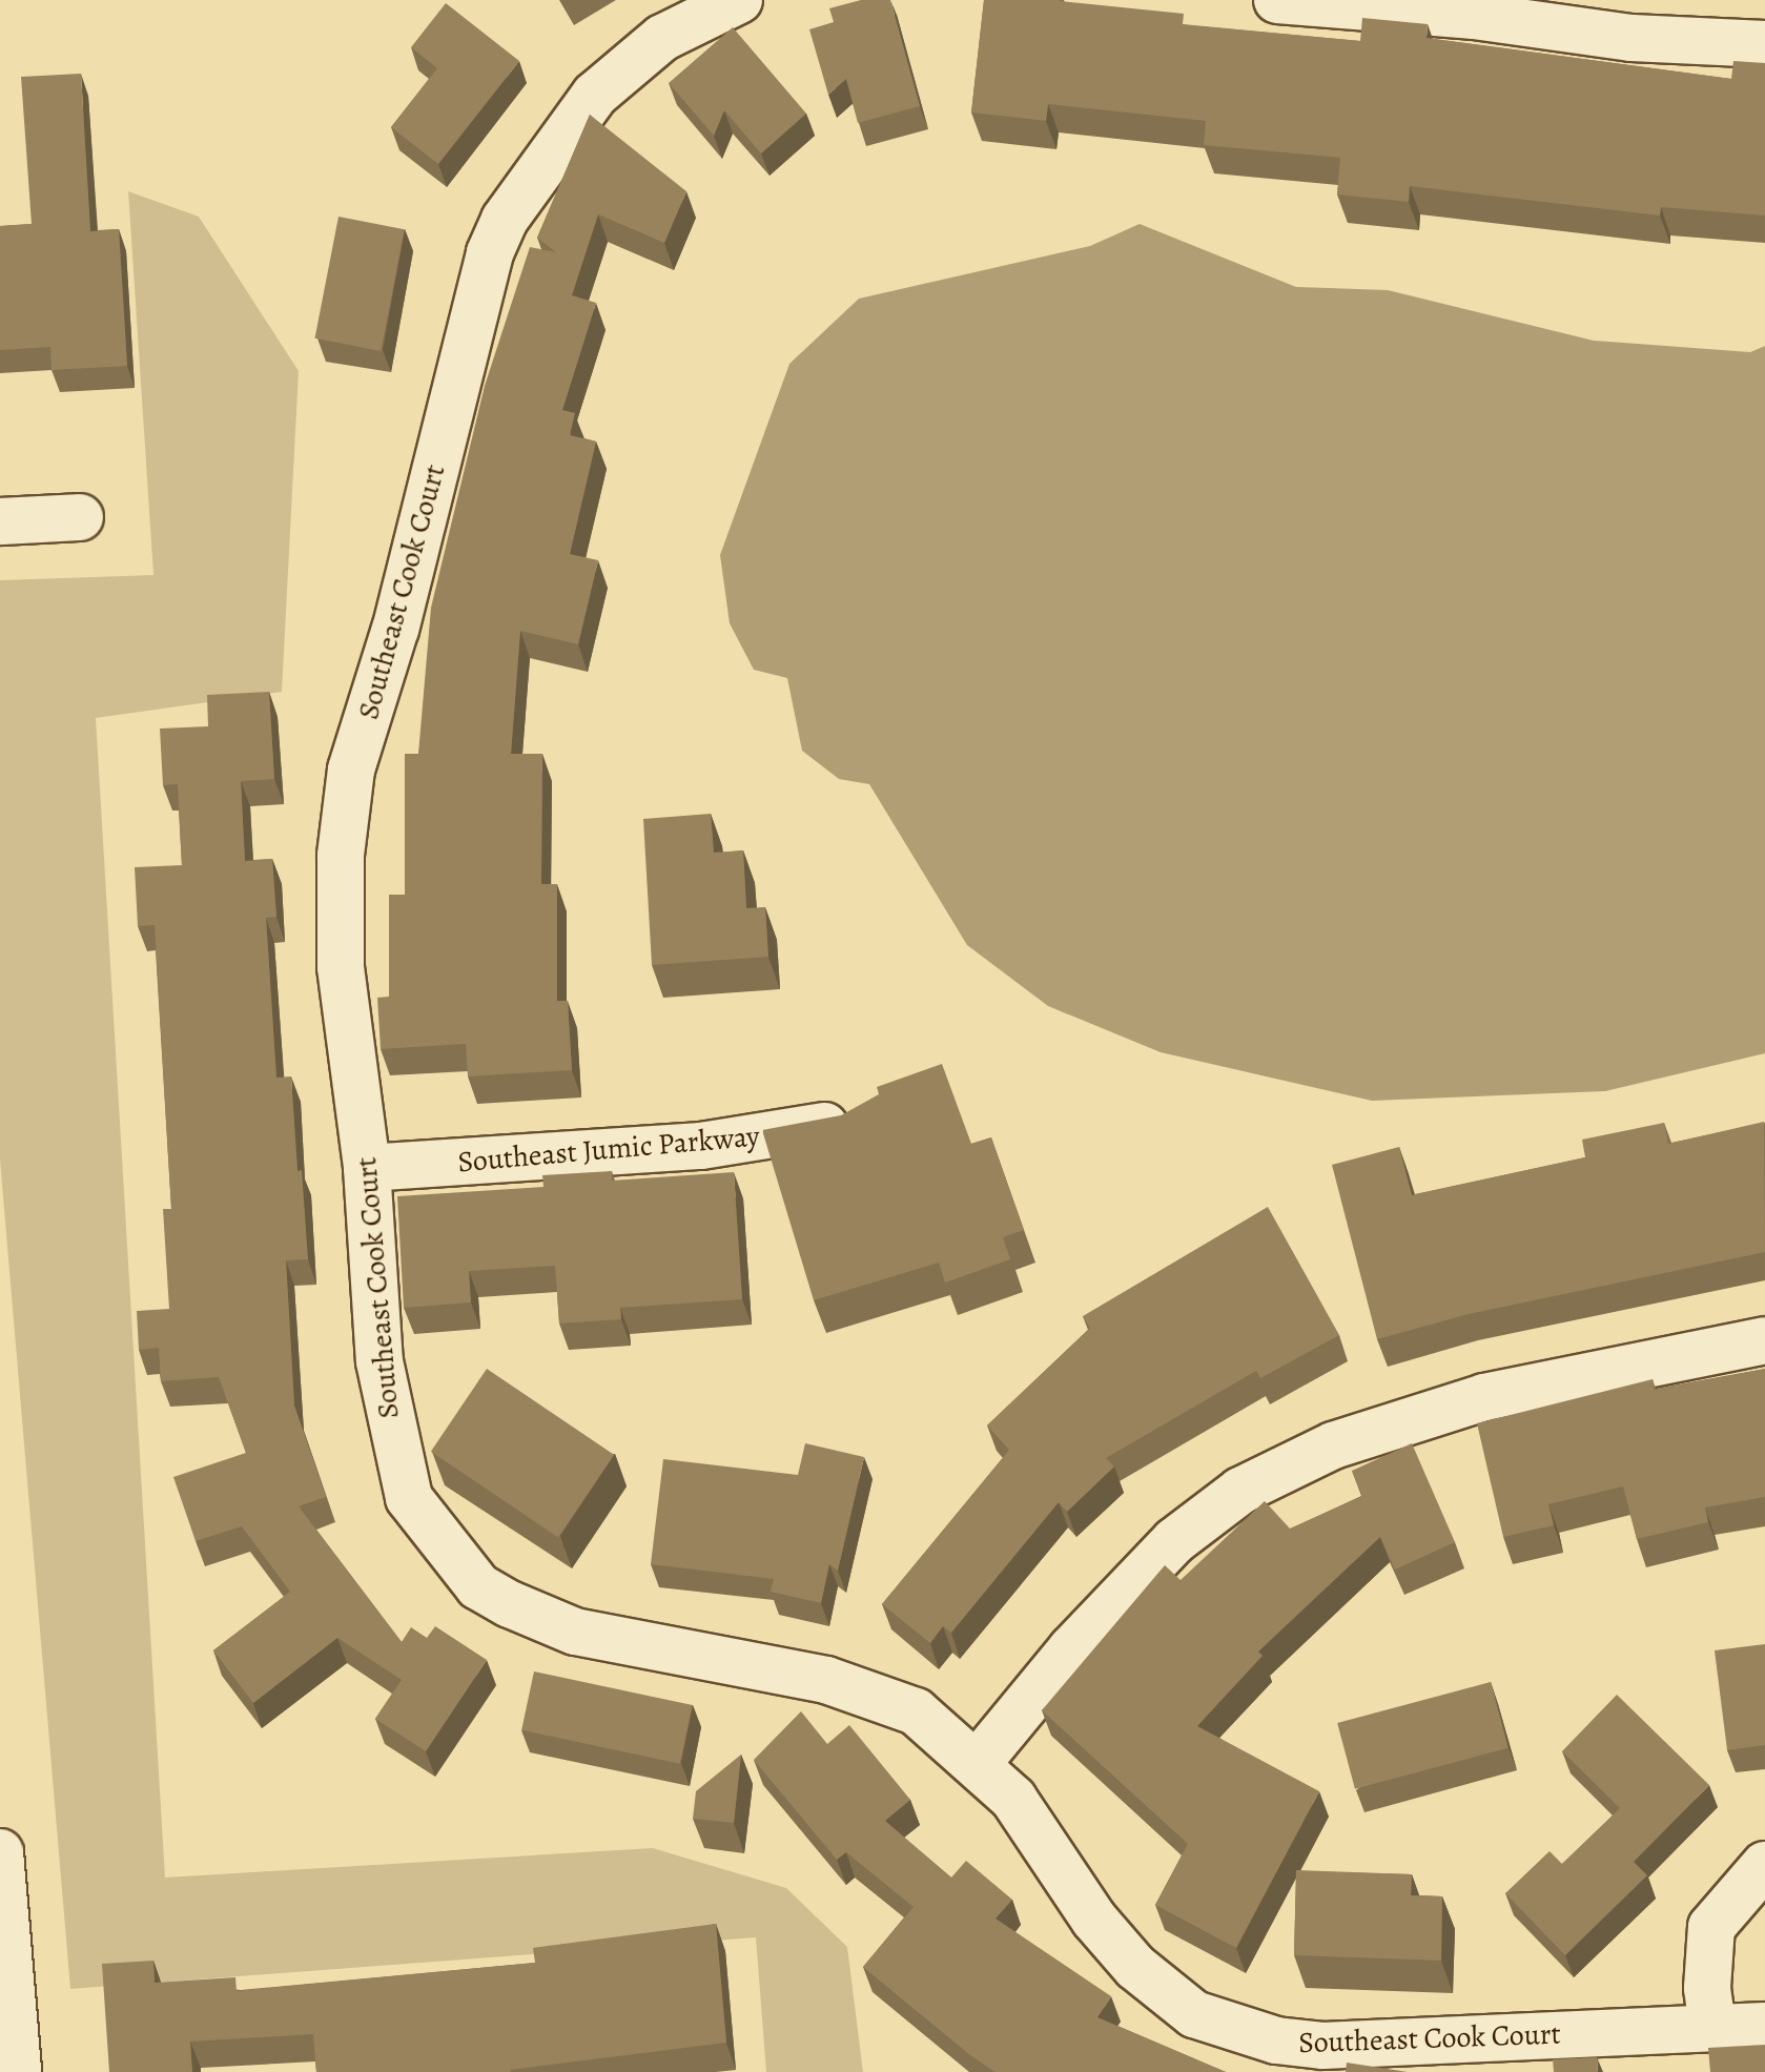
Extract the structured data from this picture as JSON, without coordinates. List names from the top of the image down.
{
  "streets": {
    "street": ["Southeast Cook Court", "Southeast Jumic Parkway"]
  },
  "crossings": [
    ["Southeast Cook Court", "Southeast Jumic Parkway"]
  ]
}
